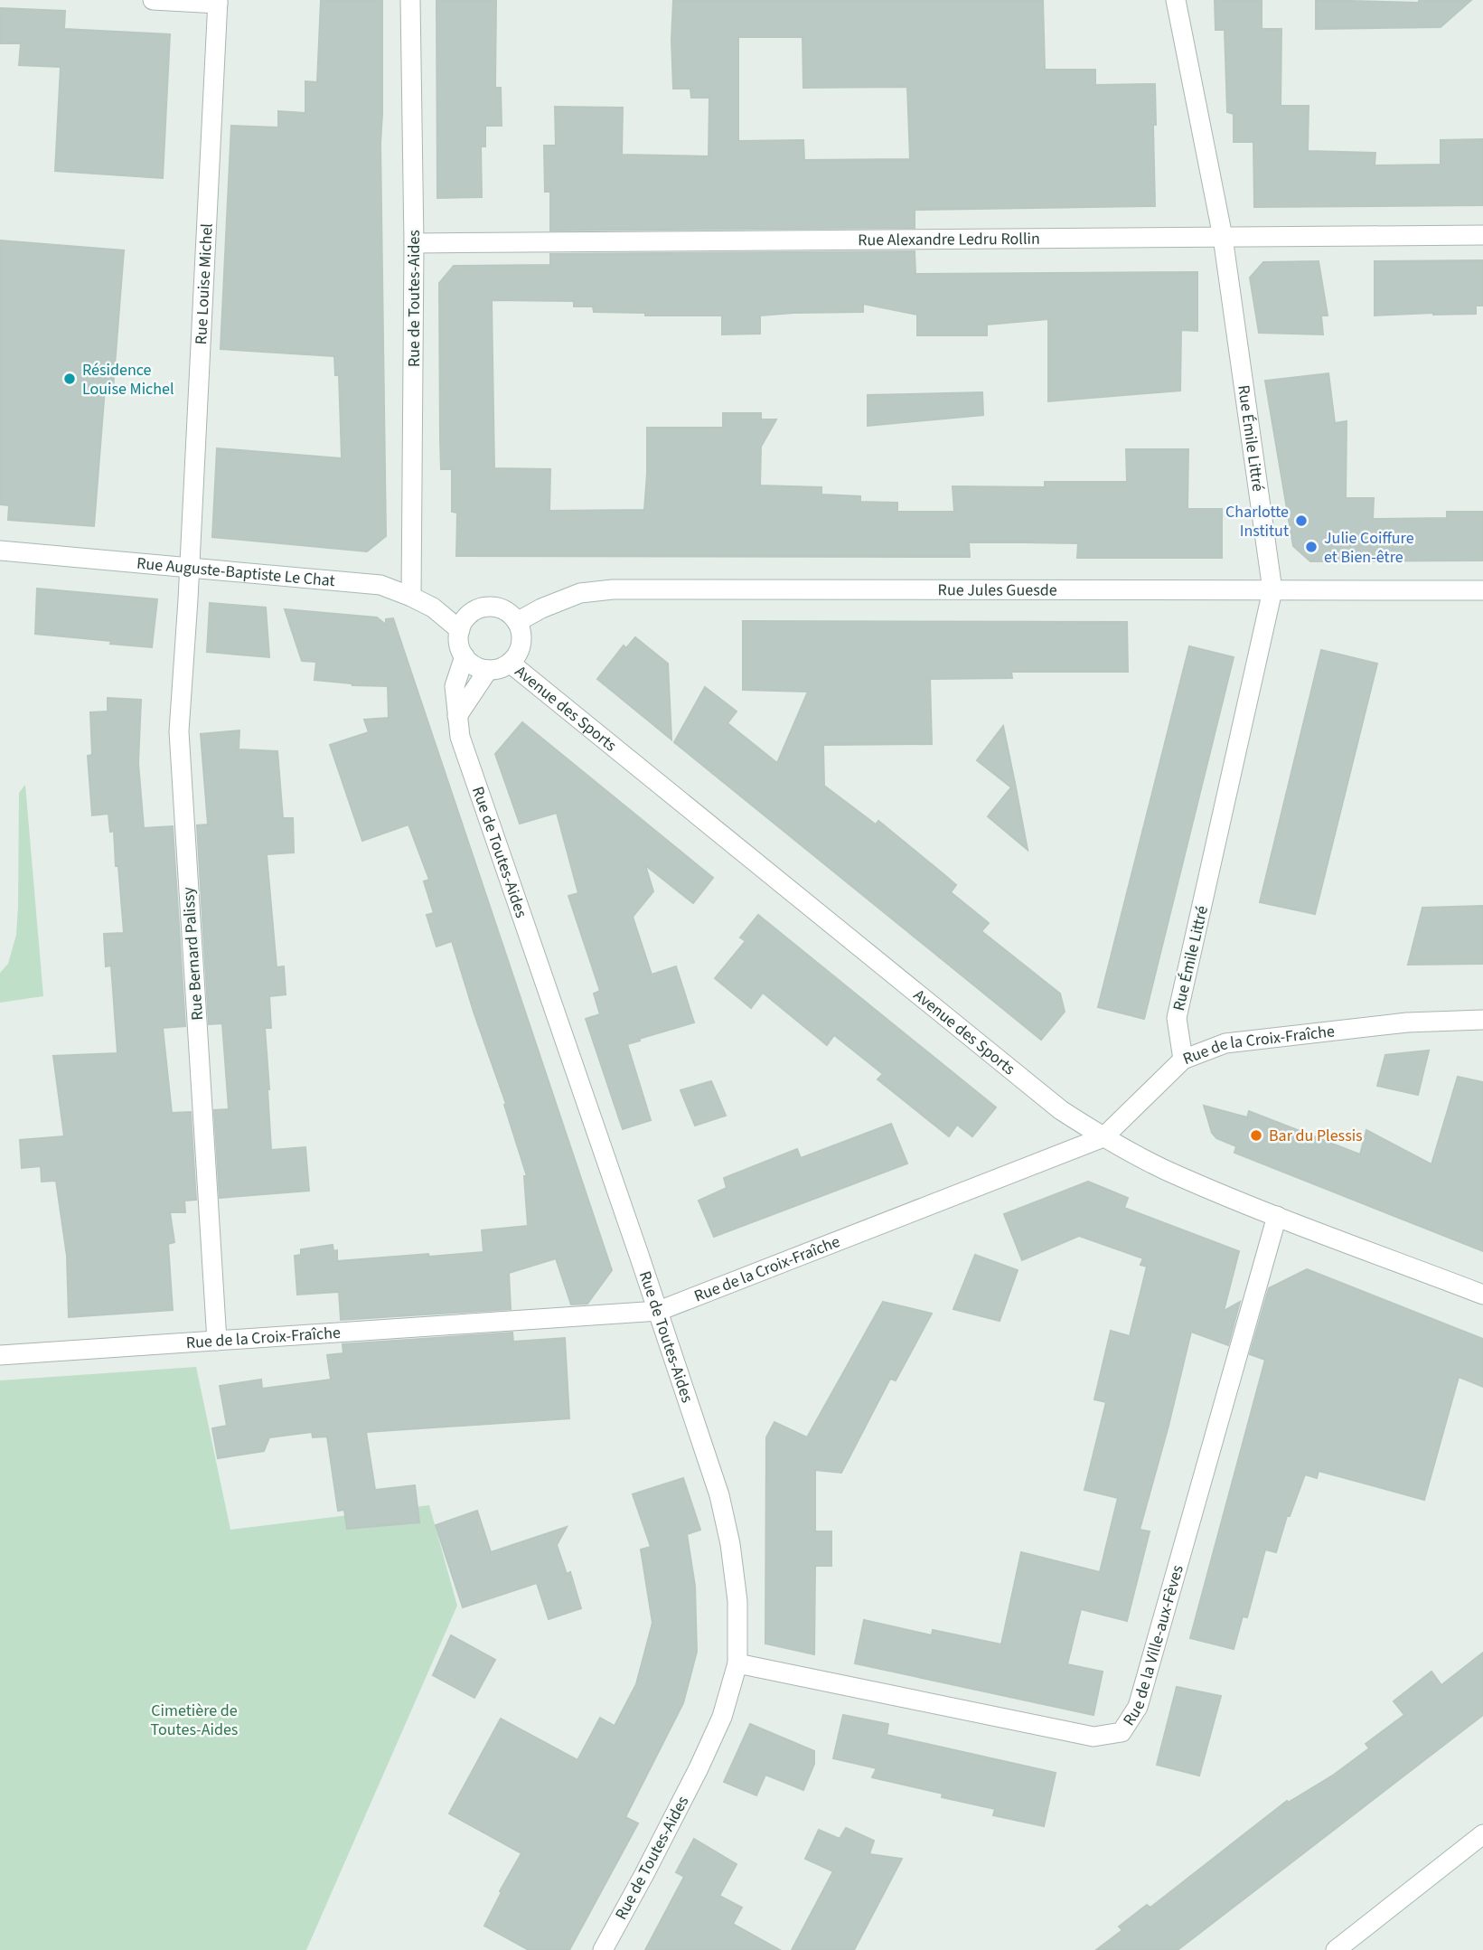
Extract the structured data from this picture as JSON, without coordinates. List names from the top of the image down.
{
  "streets": {
    "street": [
      "Rue Alexandre Ledru Rollin",
      "Rue Louise Michel",
      "Rue de Toutes-Aides",
      "Rue Émile Littré",
      "Rue Auguste-Baptiste Le Chat",
      "Rue Jules Guesde",
      "Avenue des Sports",
      "Rue Bernard Palissy",
      "Rue de la Croix-Fraîche",
      "Rue de la Ville-aux-Fèves"
    ]
  },
  "crossings": [
    ["Rue Alexandre Ledru Rollin", "Rue de Toutes-Aides"],
    ["Rue Alexandre Ledru Rollin", "Rue Émile Littré"],
    ["Rue Louise Michel", "Rue Auguste-Baptiste Le Chat"],
    ["Rue Louise Michel", "Rue Bernard Palissy"],
    ["Rue de Toutes-Aides", "Rue Auguste-Baptiste Le Chat"],
    ["Rue de Toutes-Aides", "Rue Jules Guesde"],
    ["Rue de Toutes-Aides", "Avenue des Sports"],
    ["Rue de Toutes-Aides", "Rue de la Croix-Fraîche"],
    ["Rue de Toutes-Aides", "Rue de la Ville-aux-Fèves"],
    ["Rue Émile Littré", "Rue Jules Guesde"],
    ["Rue Émile Littré", "Rue de la Croix-Fraîche"],
    ["Rue Auguste-Baptiste Le Chat", "Rue Jules Guesde"],
    ["Rue Auguste-Baptiste Le Chat", "Avenue des Sports"],
    ["Rue Auguste-Baptiste Le Chat", "Rue Bernard Palissy"],
    ["Rue Jules Guesde", "Avenue des Sports"],
    ["Avenue des Sports", "Rue de la Croix-Fraîche"],
    ["Avenue des Sports", "Rue de la Ville-aux-Fèves"],
    ["Rue Bernard Palissy", "Rue de la Croix-Fraîche"]
  ],
  "parks": ["Cimetière de Toutes-Aides"],
  "places": [
    "Résidence Louise Michel",
    "Charlotte Institut",
    "Julie Coiffure et Bien-être",
    "Bar du Plessis"
  ]
}
